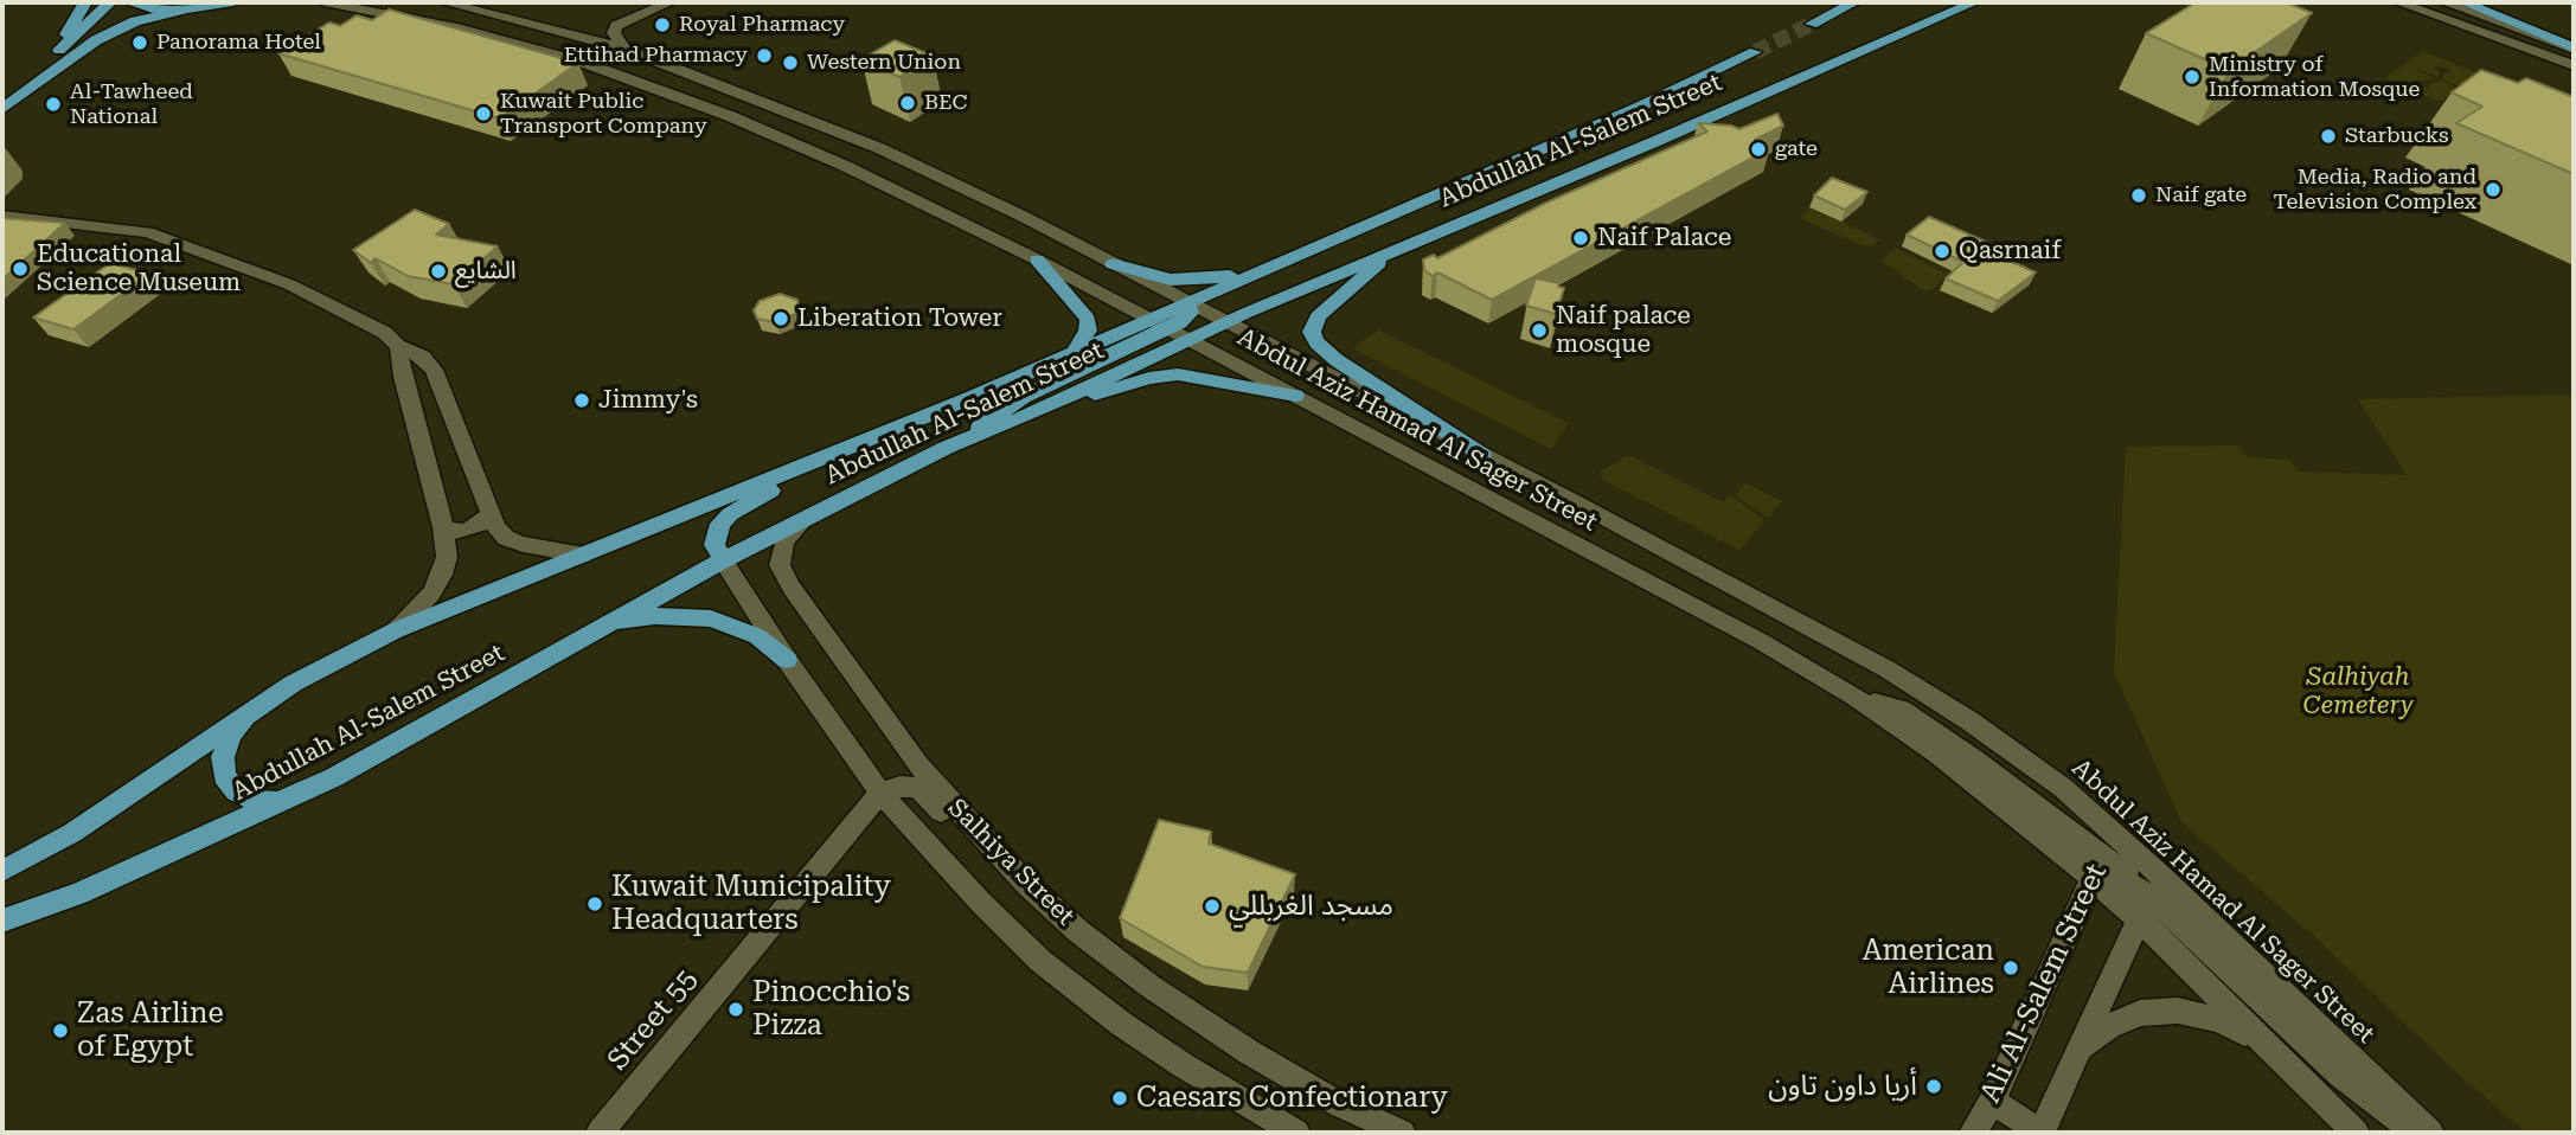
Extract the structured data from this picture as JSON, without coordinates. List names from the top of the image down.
{
  "streets": {
    "main road": [
      "Abdullah Al-Salem Street",
      "Abdul Aziz Hamad Al Sager Street",
      "Salhiya Street",
      "Ali Al-Salem Street",
      "Street 55"
    ]
  },
  "crossings": [
    ["Abdullah Al-Salem Street", "Abdul Aziz Hamad Al Sager Street"],
    ["Abdullah Al-Salem Street", "Salhiya Street"],
    ["Abdul Aziz Hamad Al Sager Street", "Ali Al-Salem Street"],
    ["Salhiya Street", "Street 55"]
  ],
  "parks": ["Salhiyah Cemetery"],
  "places": [
    "Royal Pharmacy",
    "Panorama Hotel",
    "Ettihad Pharmacy",
    "Western Union",
    "Ministry of Information Mosque",
    "BEC",
    "Al-Tawheed National",
    "Kuwait Public Transport Company",
    "Starbucks",
    "gate",
    "Media, Radio and Television Complex",
    "Naif gate",
    "Naif Palace",
    "Qasrnaif",
    "Educational Science Museum",
    "الشايع",
    "Liberation Tower",
    "Naif palace mosque",
    "Jimmy's",
    "Kuwait Municipality Headquarters",
    "مسجد الغربللي",
    "American Airlines",
    "Pinocchio's Pizza",
    "Zas Airline of Egypt",
    "أريا داون تاون",
    "Caesars Confectionary"
  ]
}
